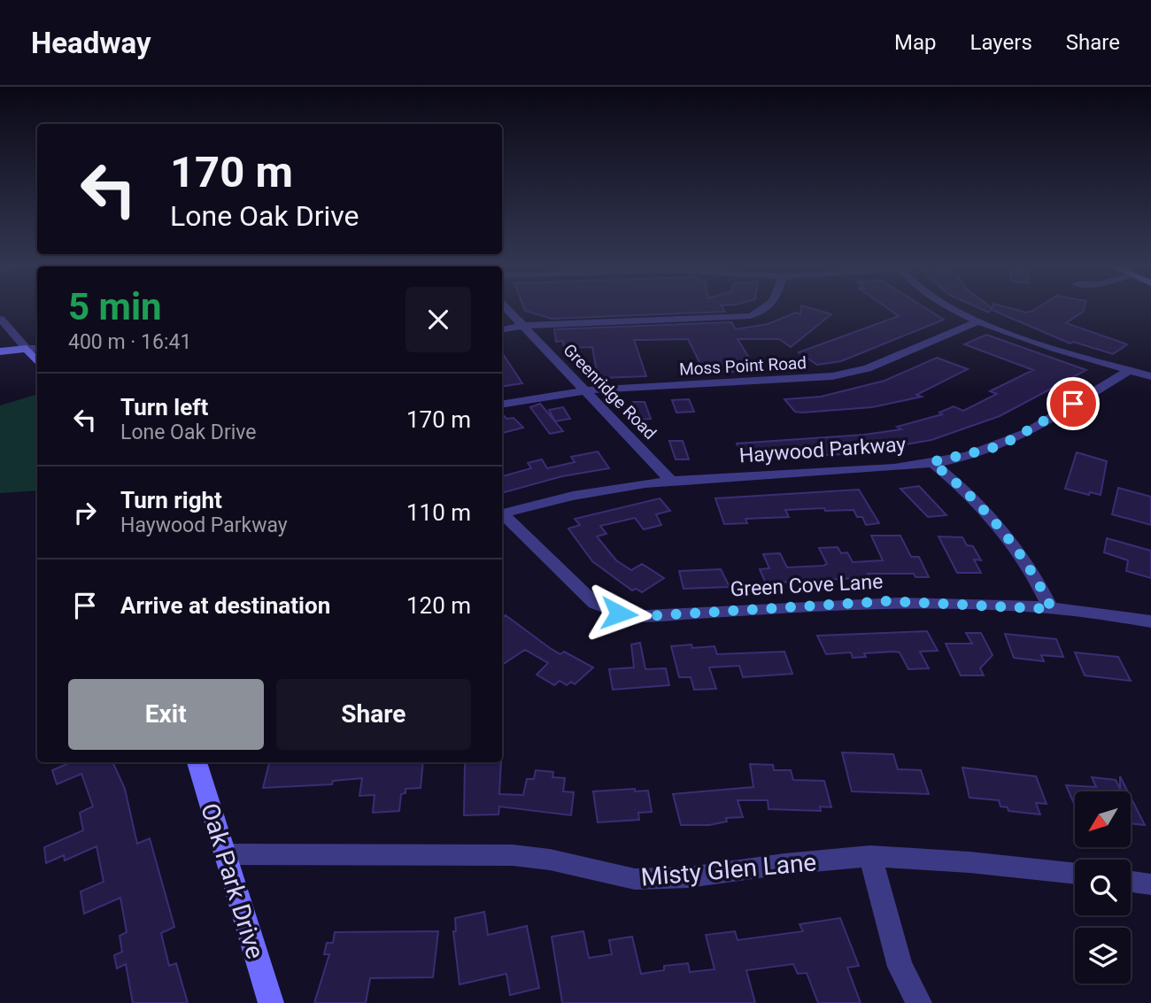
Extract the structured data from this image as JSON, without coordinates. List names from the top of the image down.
{
  "streets": {
    "street": [
      "Moss Point Road",
      "Greenridge Road",
      "Haywood Parkway",
      "Green Cove Lane",
      "Misty Glen Lane",
      "Oak Park Drive"
    ]
  },
  "crossings": [
    ["Moss Point Road", "Greenridge Road"],
    ["Greenridge Road", "Haywood Parkway"],
    ["Misty Glen Lane", "Oak Park Drive"]
  ],
  "north": "bottom left",
  "page": {
    "header": "Headway",
    "nav": ["Map", "Layers", "Share"],
    "turn": ["170 m", "Lone Oak Drive"],
    "heading": ["5 min", "400 m · 16:41"],
    "list": [
      {
        "name": "Turn left",
        "note": "Lone Oak Drive",
        "value": "170 m"
      },
      {
        "name": "Turn right",
        "note": "Haywood Parkway",
        "value": "110 m"
      },
      {
        "name": "Arrive at destination",
        "value": "120 m"
      }
    ],
    "buttons": ["Exit", "Share"]
  }
}
